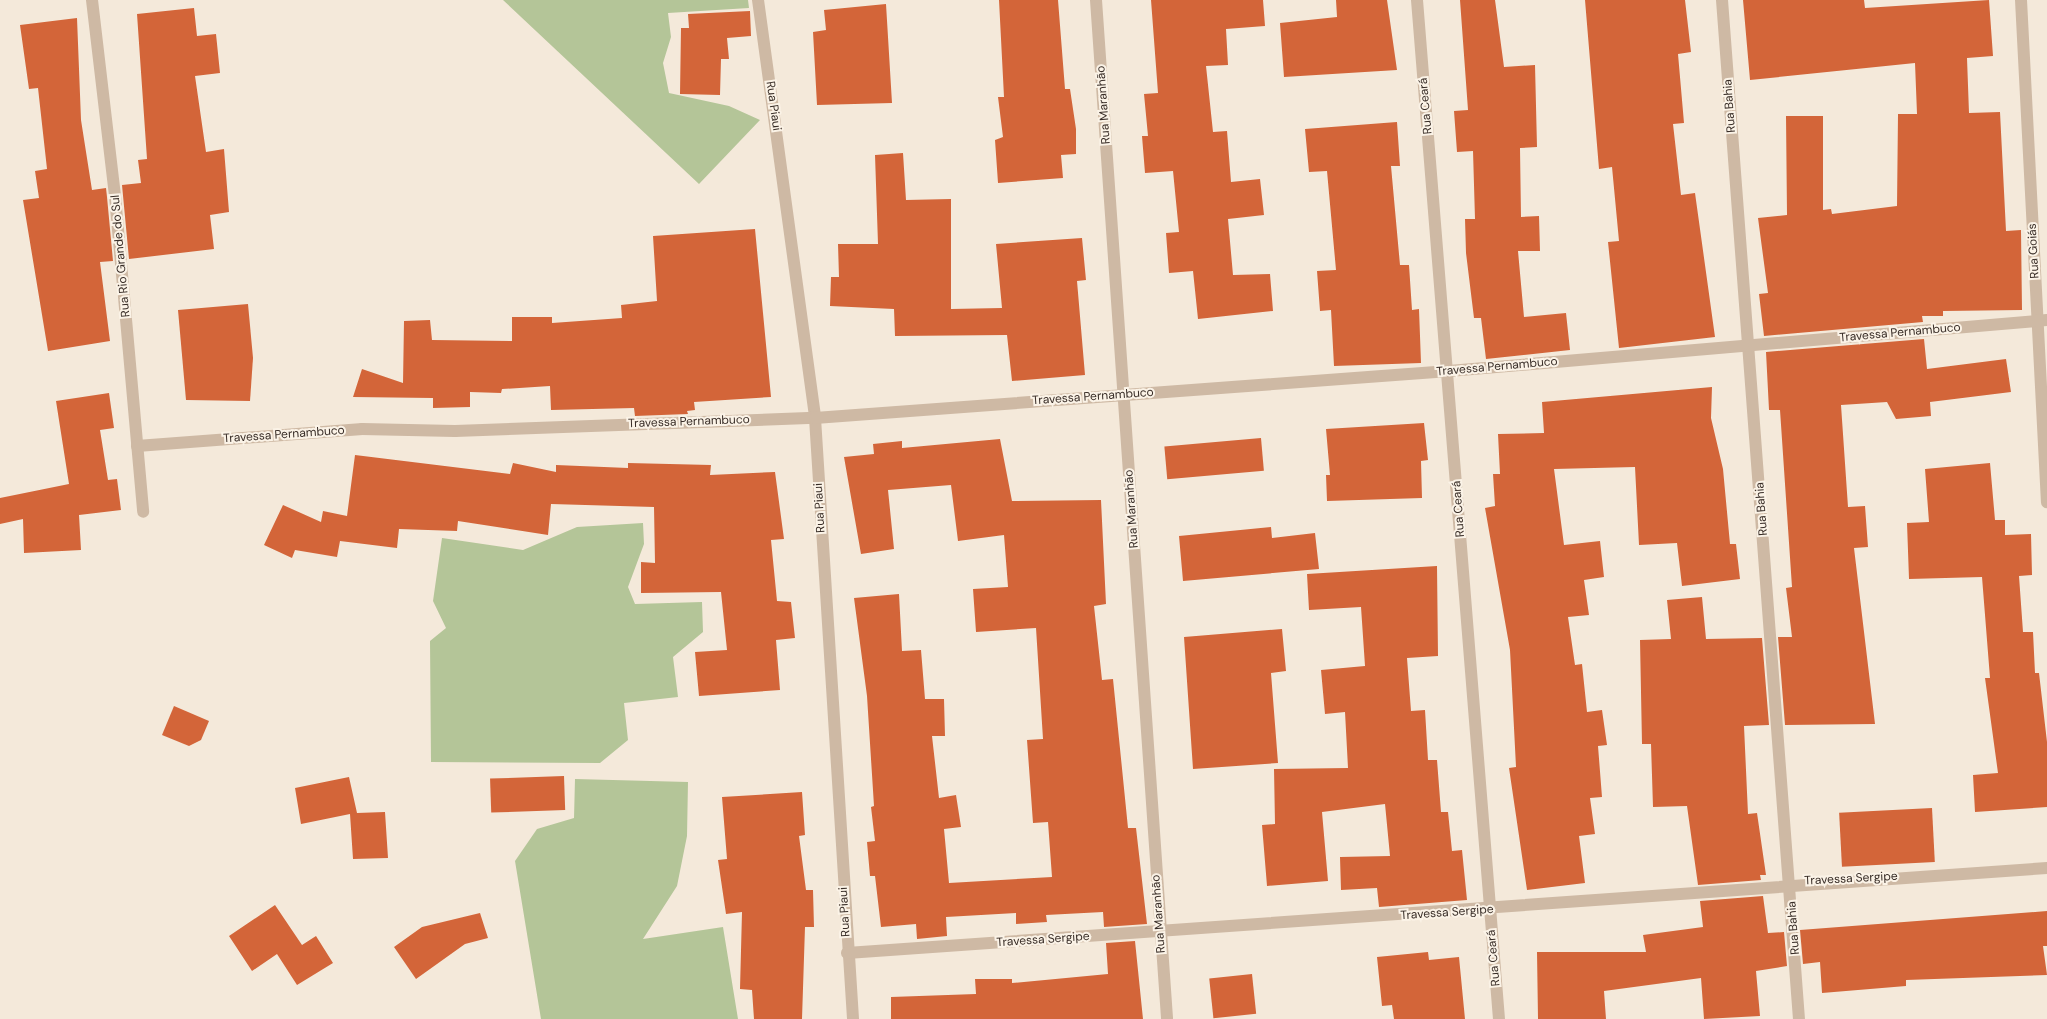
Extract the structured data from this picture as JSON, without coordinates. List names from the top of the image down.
{
  "streets": {
    "street": [
      "Rua Maranhão",
      "Rua Piaui",
      "Rua Ceará",
      "Rua Bahia",
      "Rua Goiás",
      "Rua Rio Grande do Sul",
      "Travessa Pernambuco",
      "Travessa Sergipe"
    ]
  },
  "crossings": [
    ["Rua Maranhão", "Travessa Pernambuco"],
    ["Rua Maranhão", "Travessa Sergipe"],
    ["Rua Piaui", "Travessa Pernambuco"],
    ["Rua Piaui", "Travessa Sergipe"],
    ["Rua Ceará", "Travessa Pernambuco"],
    ["Rua Ceará", "Travessa Sergipe"],
    ["Rua Bahia", "Travessa Pernambuco"],
    ["Rua Bahia", "Travessa Sergipe"],
    ["Rua Goiás", "Travessa Pernambuco"],
    ["Rua Rio Grande do Sul", "Travessa Pernambuco"]
  ]
}
